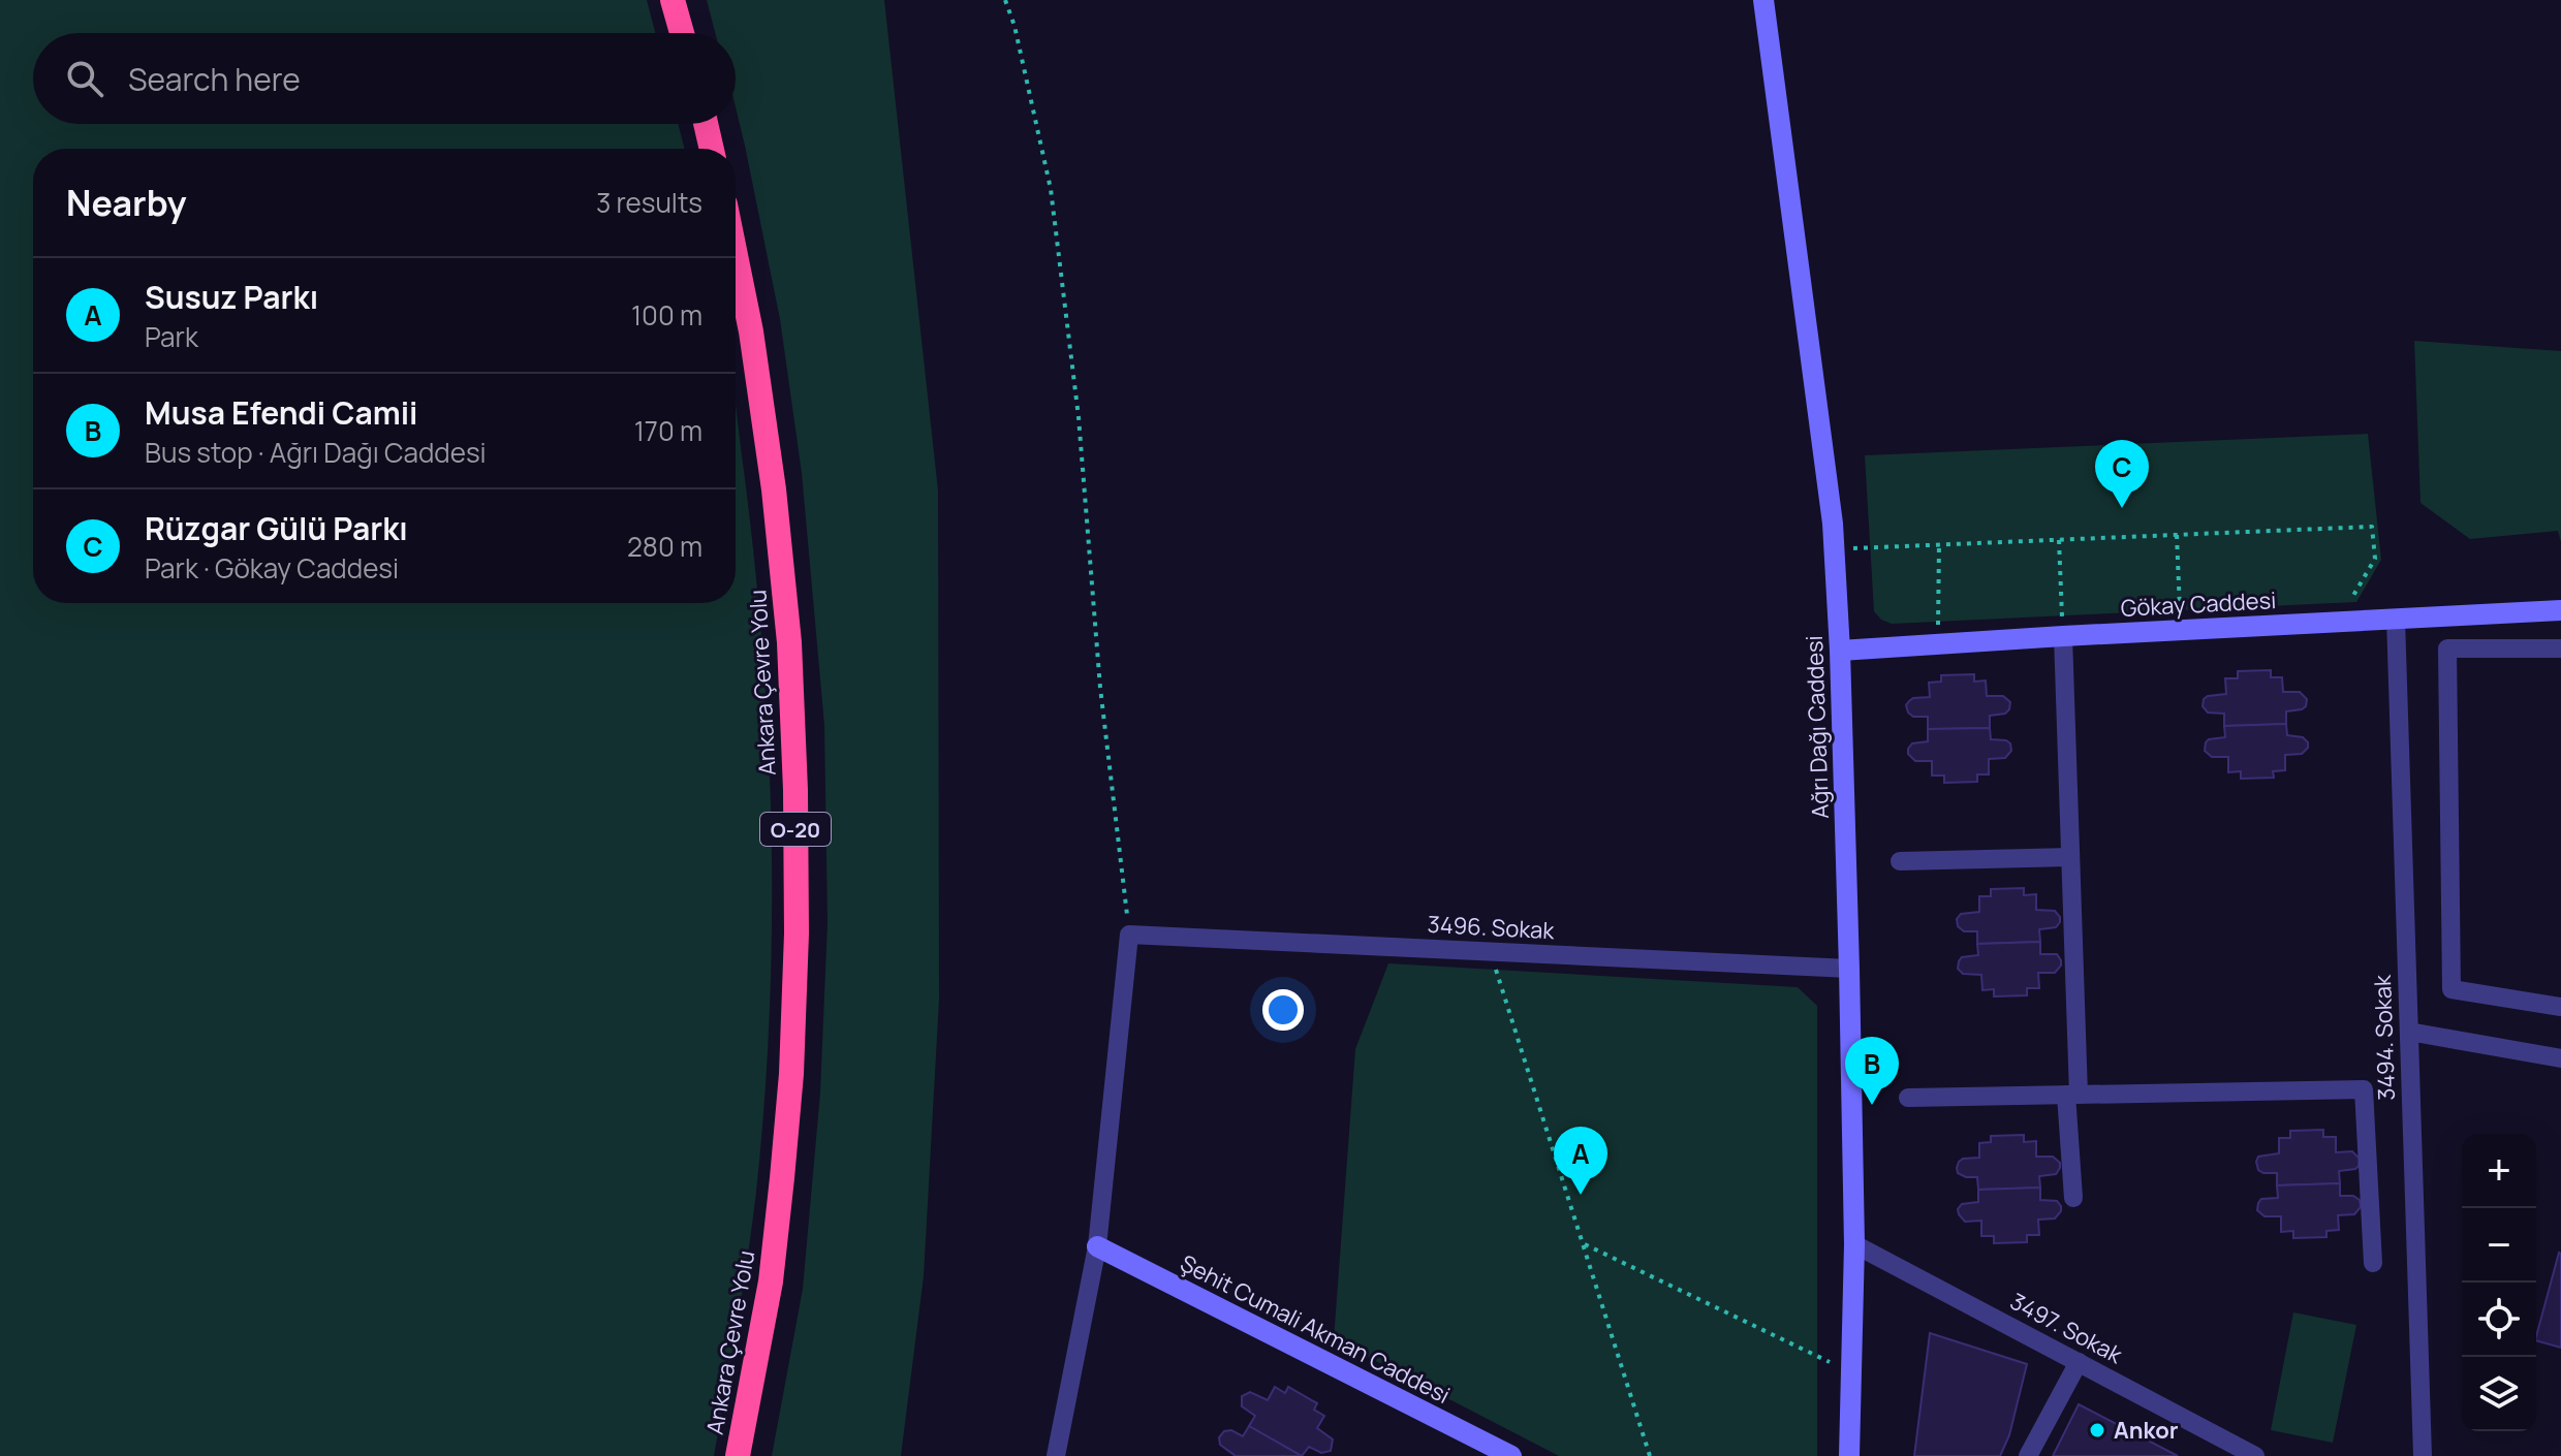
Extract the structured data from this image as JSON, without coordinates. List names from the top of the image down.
{
  "streets": {
    "highway": ["Ankara Çevre Yolu", "O-20"],
    "main road": ["Gökay Caddesi", "Ağrı Dağı Caddesi", "Şehit Cumali Akman Caddesi"],
    "street": ["3496. Sokak", "3494. Sokak", "3497. Sokak"]
  },
  "crossings": [
    ["Gökay Caddesi", "Ağrı Dağı Caddesi"],
    ["Gökay Caddesi", "3494. Sokak"],
    ["Ağrı Dağı Caddesi", "3496. Sokak"],
    ["Ağrı Dağı Caddesi", "3497. Sokak"]
  ],
  "places": ["Ankor"],
  "page": {
    "search": "Search here",
    "heading": ["Nearby", "3 results"],
    "list": [
      {
        "mark": "A",
        "name": "Susuz Parkı",
        "note": "Park",
        "value": "100 m"
      },
      {
        "mark": "B",
        "name": "Musa Efendi Camii",
        "note": "Bus stop · Ağrı Dağı Caddesi",
        "value": "170 m"
      },
      {
        "mark": "C",
        "name": "Rüzgar Gülü Parkı",
        "note": "Park · Gökay Caddesi",
        "value": "280 m"
      }
    ],
    "pins": ["C", "B", "A"],
    "map_buttons": ["+", "−"]
  }
}
